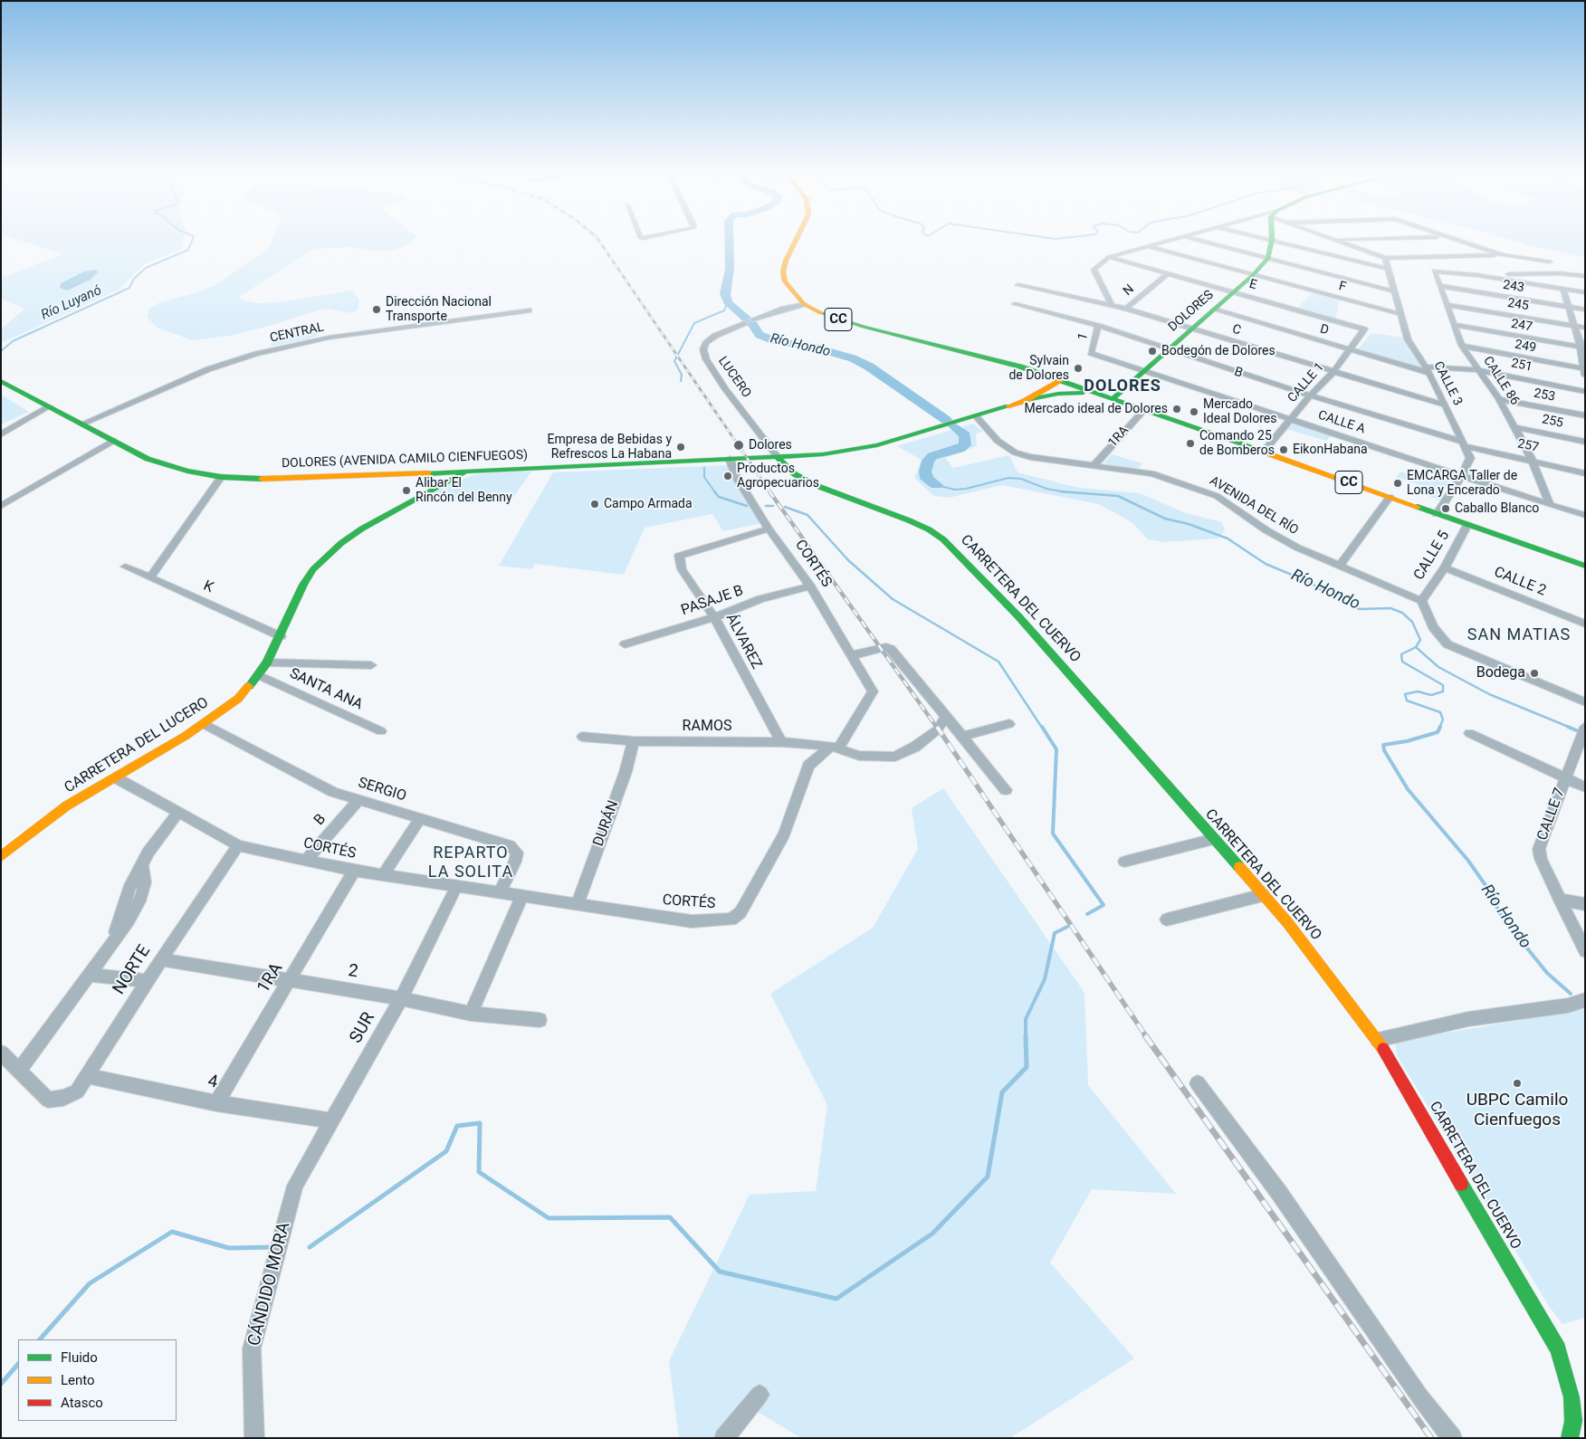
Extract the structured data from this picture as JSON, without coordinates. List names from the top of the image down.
{
  "streets": {
    "main road": [
      "DOLORES",
      "CC",
      "DOLORES (AVENIDA CAMILO CIENFUEGOS)",
      "CARRETERA DEL CUERVO",
      "CARRETERA DEL LUCERO"
    ],
    "street": [
      "E",
      "F",
      "243",
      "N",
      "245",
      "247",
      "C",
      "D",
      "CENTRAL",
      "1",
      "249",
      "251",
      "B",
      "LUCERO",
      "CALLE 86",
      "CALLE 1",
      "CALLE 3",
      "253",
      "255",
      "CALLE A",
      "1RA",
      "257",
      "AVENIDA DEL RÍO",
      "CALLE 5",
      "CORTÉS",
      "CALLE 2",
      "K",
      "PASAJE B",
      "ÁLVAREZ",
      "SANTA ANA",
      "RAMOS",
      "SERGIO",
      "CALLE 7",
      "DURÁN",
      "NORTE",
      "2",
      "SUR",
      "4",
      "CÁNDIDO MORA"
    ]
  },
  "crossings": [
    ["E", "N"],
    ["E", "DOLORES"],
    ["E", "CALLE 1"],
    ["F", "DOLORES"],
    ["F", "CALLE 3"],
    ["243", "CALLE 86"],
    ["N", "C"],
    ["245", "CALLE 86"],
    ["DOLORES", "CC"],
    ["DOLORES", "C"],
    ["DOLORES", "D"],
    ["DOLORES", "B"],
    ["DOLORES", "CALLE A"],
    ["CC", "CALLE 1"],
    ["CC", "CALLE 3"],
    ["CC", "1RA"],
    ["CC", "DOLORES (AVENIDA CAMILO CIENFUEGOS)"],
    ["CC", "CALLE 5"],
    ["247", "CALLE 86"],
    ["C", "CALLE 1"],
    ["C", "CALLE 3"],
    ["D", "251"],
    ["D", "CALLE 1"],
    ["D", "CALLE 3"],
    ["CENTRAL", "DOLORES (AVENIDA CAMILO CIENFUEGOS)"],
    ["1", "B"],
    ["1", "CALLE A"],
    ["249", "CALLE 86"],
    ["251", "CALLE 86"],
    ["251", "CALLE 3"],
    ["B", "CALLE 1"],
    ["B", "CALLE 3"],
    ["B", "257"],
    ["B", "CORTÉS"],
    ["B", "SERGIO"],
    ["LUCERO", "DOLORES (AVENIDA CAMILO CIENFUEGOS)"],
    ["LUCERO", "CARRETERA DEL CUERVO"],
    ["CALLE 86", "253"],
    ["CALLE 86", "255"],
    ["CALLE 86", "CALLE A"],
    ["CALLE 86", "257"],
    ["CALLE 1", "CALLE A"],
    ["CALLE 3", "CALLE A"],
    ["CALLE 3", "257"],
    ["1RA", "AVENIDA DEL RÍO"],
    ["1RA", "CORTÉS"],
    ["1RA", "2"],
    ["1RA", "4"],
    ["DOLORES (AVENIDA CAMILO CIENFUEGOS)", "AVENIDA DEL RÍO"],
    ["DOLORES (AVENIDA CAMILO CIENFUEGOS)", "CORTÉS"],
    ["DOLORES (AVENIDA CAMILO CIENFUEGOS)", "CARRETERA DEL CUERVO"],
    ["DOLORES (AVENIDA CAMILO CIENFUEGOS)", "CARRETERA DEL LUCERO"],
    ["AVENIDA DEL RÍO", "CALLE 5"],
    ["CALLE 5", "CALLE 2"],
    ["CORTÉS", "PASAJE B"],
    ["CORTÉS", "ÁLVAREZ"],
    ["CORTÉS", "RAMOS"],
    ["CORTÉS", "CARRETERA DEL LUCERO"],
    ["CORTÉS", "SERGIO"],
    ["CORTÉS", "DURÁN"],
    ["CORTÉS", "NORTE"],
    ["CORTÉS", "SUR"],
    ["K", "CARRETERA DEL LUCERO"],
    ["PASAJE B", "ÁLVAREZ"],
    ["ÁLVAREZ", "RAMOS"],
    ["SANTA ANA", "CARRETERA DEL LUCERO"],
    ["RAMOS", "DURÁN"],
    ["CARRETERA DEL LUCERO", "SERGIO"],
    ["NORTE", "2"],
    ["NORTE", "4"],
    ["2", "SUR"],
    ["SUR", "4"],
    ["SUR", "CÁNDIDO MORA"]
  ],
  "districts": ["DOLORES", "SAN MATIAS", "REPARTO LA SOLITA"],
  "water": ["Río Luyanó", "Río Hondo"],
  "places": [
    "Dirección Nacional Transporte",
    "Bodegón de Dolores",
    "Sylvain de Dolores",
    "Mercado ideal de Dolores",
    "Mercado Ideal Dolores",
    "Comando 25 de Bomberos",
    "Dolores",
    "Empresa de Bebidas y Refrescos La Habana",
    "EikonHabana",
    "Productos Agropecuarios",
    "EMCARGA Taller de Lona y Encerado",
    "Alibar El Rincón del Benny",
    "Campo Armada",
    "Caballo Blanco",
    "Bodega",
    "UBPC Camilo Cienfuegos"
  ],
  "legend": ["Fluido", "Lento", "Atasco"]
}
